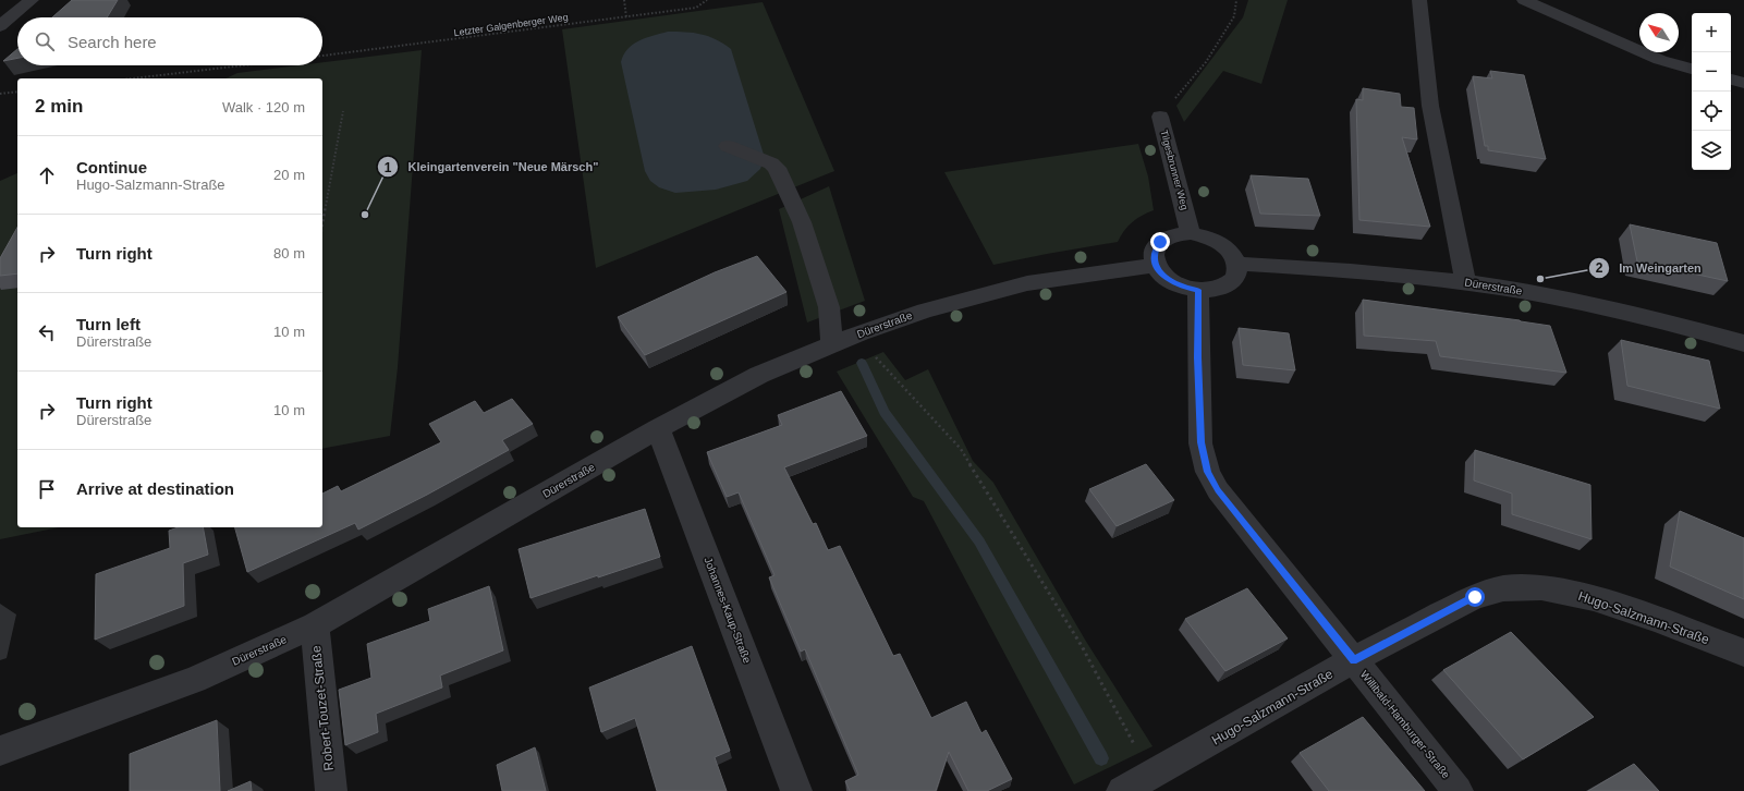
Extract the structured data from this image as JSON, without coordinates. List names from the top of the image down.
{
  "streets": {
    "street": [
      "Tilgesbrunner Weg",
      "Dürerstraße",
      "Johannes-Kaup-Straße",
      "Hugo-Salzmann-Straße",
      "Robert-Touzet-Straße",
      "Willibald-Hamburger-Straße"
    ],
    "path": ["Letzter Galgenberger Weg"]
  },
  "crossings": [
    ["Tilgesbrunner Weg", "Dürerstraße"],
    ["Tilgesbrunner Weg", "Willibald-Hamburger-Straße"],
    ["Dürerstraße", "Johannes-Kaup-Straße"],
    ["Dürerstraße", "Robert-Touzet-Straße"],
    ["Dürerstraße", "Willibald-Hamburger-Straße"],
    ["Hugo-Salzmann-Straße", "Willibald-Hamburger-Straße"]
  ],
  "places": ["Kleingartenverein \"Neue Märsch\"", "Im Weingarten"],
  "north": "top left",
  "page": {
    "map_buttons": ["+", "−"],
    "search": "Search here",
    "heading": ["2 min", "Walk · 120 m"],
    "list": [
      ["Continue", "Hugo-Salzmann-Straße", "20 m"],
      ["Turn right", "80 m"],
      ["Turn left", "Dürerstraße", "10 m"],
      ["Turn right", "Dürerstraße", "10 m"],
      "Arrive at destination"
    ]
  }
}
